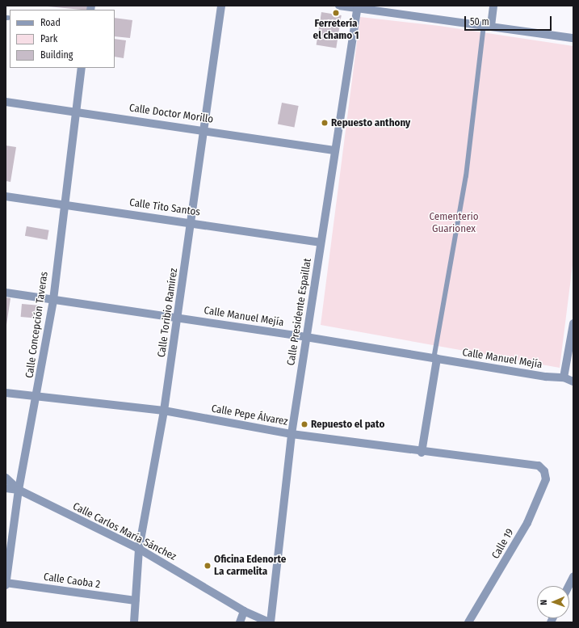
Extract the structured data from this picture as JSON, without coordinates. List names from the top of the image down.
{
  "streets": {
    "street": [
      "Calle Doctor Morillo",
      "Calle Tito Santos",
      "Calle Presidente Espaillat",
      "Calle Toribio Ramírez",
      "Calle Manuel Mejía",
      "Calle Concepción Taveras",
      "Calle Pepe Álvarez",
      "Calle Carlos María Sánchez",
      "Calle 19",
      "Calle Caoba 2"
    ]
  },
  "crossings": [
    ["Calle Doctor Morillo", "Calle Presidente Espaillat"],
    ["Calle Doctor Morillo", "Calle Toribio Ramírez"],
    ["Calle Doctor Morillo", "Calle Concepción Taveras"],
    ["Calle Tito Santos", "Calle Presidente Espaillat"],
    ["Calle Tito Santos", "Calle Toribio Ramírez"],
    ["Calle Tito Santos", "Calle Concepción Taveras"],
    ["Calle Presidente Espaillat", "Calle Manuel Mejía"],
    ["Calle Presidente Espaillat", "Calle Pepe Álvarez"],
    ["Calle Presidente Espaillat", "Calle Carlos María Sánchez"],
    ["Calle Toribio Ramírez", "Calle Manuel Mejía"],
    ["Calle Toribio Ramírez", "Calle Pepe Álvarez"],
    ["Calle Toribio Ramírez", "Calle Carlos María Sánchez"],
    ["Calle Toribio Ramírez", "Calle Caoba 2"],
    ["Calle Manuel Mejía", "Calle Concepción Taveras"],
    ["Calle Concepción Taveras", "Calle Pepe Álvarez"],
    ["Calle Concepción Taveras", "Calle Carlos María Sánchez"],
    ["Calle Concepción Taveras", "Calle Caoba 2"],
    ["Calle Pepe Álvarez", "Calle 19"]
  ],
  "parks": ["Cementerio Guarionex"],
  "places": [
    "Ferretería el chamo 1",
    "Repuesto anthony",
    "Repuesto el pato",
    "Oficina Edenorte La carmelita"
  ],
  "legend": ["Road", "Park", "Building"],
  "scale_bar": "50 m",
  "north": "left"
}
